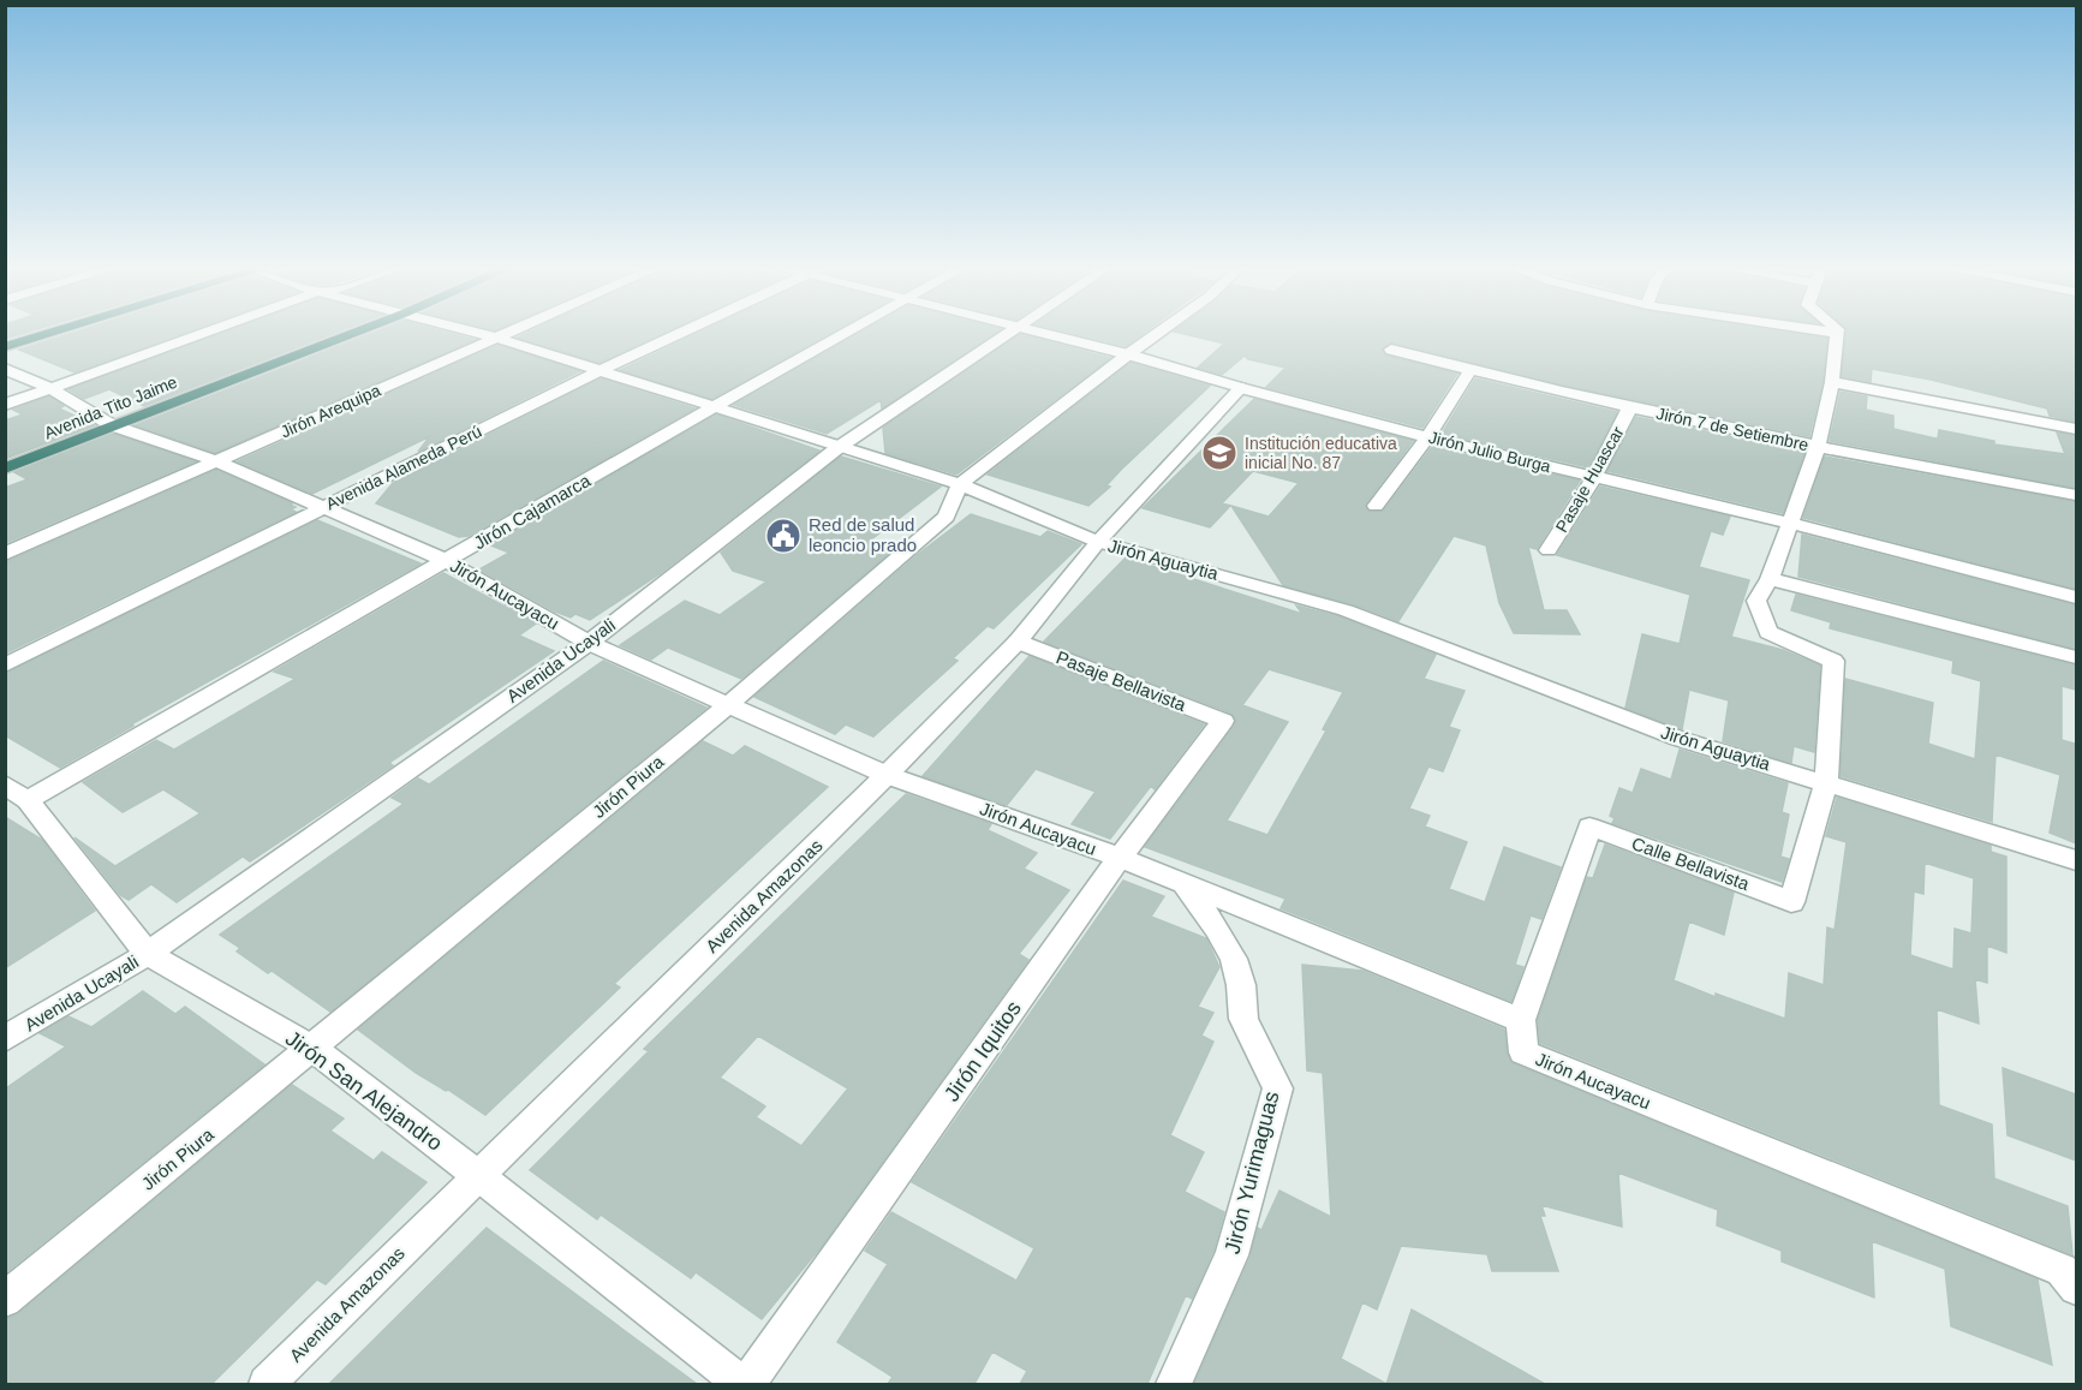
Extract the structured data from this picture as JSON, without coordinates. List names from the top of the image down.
{
  "streets": {
    "highway": ["Avenida Tito Jaime"],
    "street": [
      "Jirón Arequipa",
      "Jirón 7 de Setiembre",
      "Jirón Julio Burga",
      "Avenida Alameda Perú",
      "Pasaje Huascar",
      "Jirón Cajamarca",
      "Jirón Aguaytia",
      "Jirón Aucayacu",
      "Avenida Ucayali",
      "Pasaje Bellavista",
      "Jirón Piura",
      "Calle Bellavista",
      "Avenida Amazonas",
      "Jirón Iquitos",
      "Jirón San Alejandro",
      "Jirón Yurimaguas"
    ]
  },
  "crossings": [
    ["Avenida Tito Jaime", "Jirón Aucayacu"],
    ["Jirón Arequipa", "Jirón Aguaytia"],
    ["Jirón Arequipa", "Jirón Aucayacu"],
    ["Jirón 7 de Setiembre", "Pasaje Huascar"],
    ["Jirón Julio Burga", "Pasaje Huascar"],
    ["Jirón Julio Burga", "Jirón Piura"],
    ["Jirón Julio Burga", "Avenida Amazonas"],
    ["Avenida Alameda Perú", "Jirón Aguaytia"],
    ["Avenida Alameda Perú", "Jirón Aucayacu"],
    ["Jirón Cajamarca", "Jirón Aguaytia"],
    ["Jirón Cajamarca", "Jirón Aucayacu"],
    ["Jirón Cajamarca", "Jirón San Alejandro"],
    ["Jirón Aguaytia", "Avenida Ucayali"],
    ["Jirón Aguaytia", "Jirón Piura"],
    ["Jirón Aguaytia", "Calle Bellavista"],
    ["Jirón Aguaytia", "Avenida Amazonas"],
    ["Jirón Aucayacu", "Avenida Ucayali"],
    ["Jirón Aucayacu", "Jirón Piura"],
    ["Jirón Aucayacu", "Calle Bellavista"],
    ["Jirón Aucayacu", "Avenida Amazonas"],
    ["Jirón Aucayacu", "Jirón Iquitos"],
    ["Jirón Aucayacu", "Jirón Yurimaguas"],
    ["Avenida Ucayali", "Jirón San Alejandro"],
    ["Pasaje Bellavista", "Avenida Amazonas"],
    ["Pasaje Bellavista", "Jirón Iquitos"],
    ["Jirón Piura", "Jirón San Alejandro"],
    ["Avenida Amazonas", "Jirón San Alejandro"]
  ],
  "places": {
    "school or university": ["Institución educativa inicial No. 87"],
    "public building": ["Red de salud leoncio prado"]
  }
}
